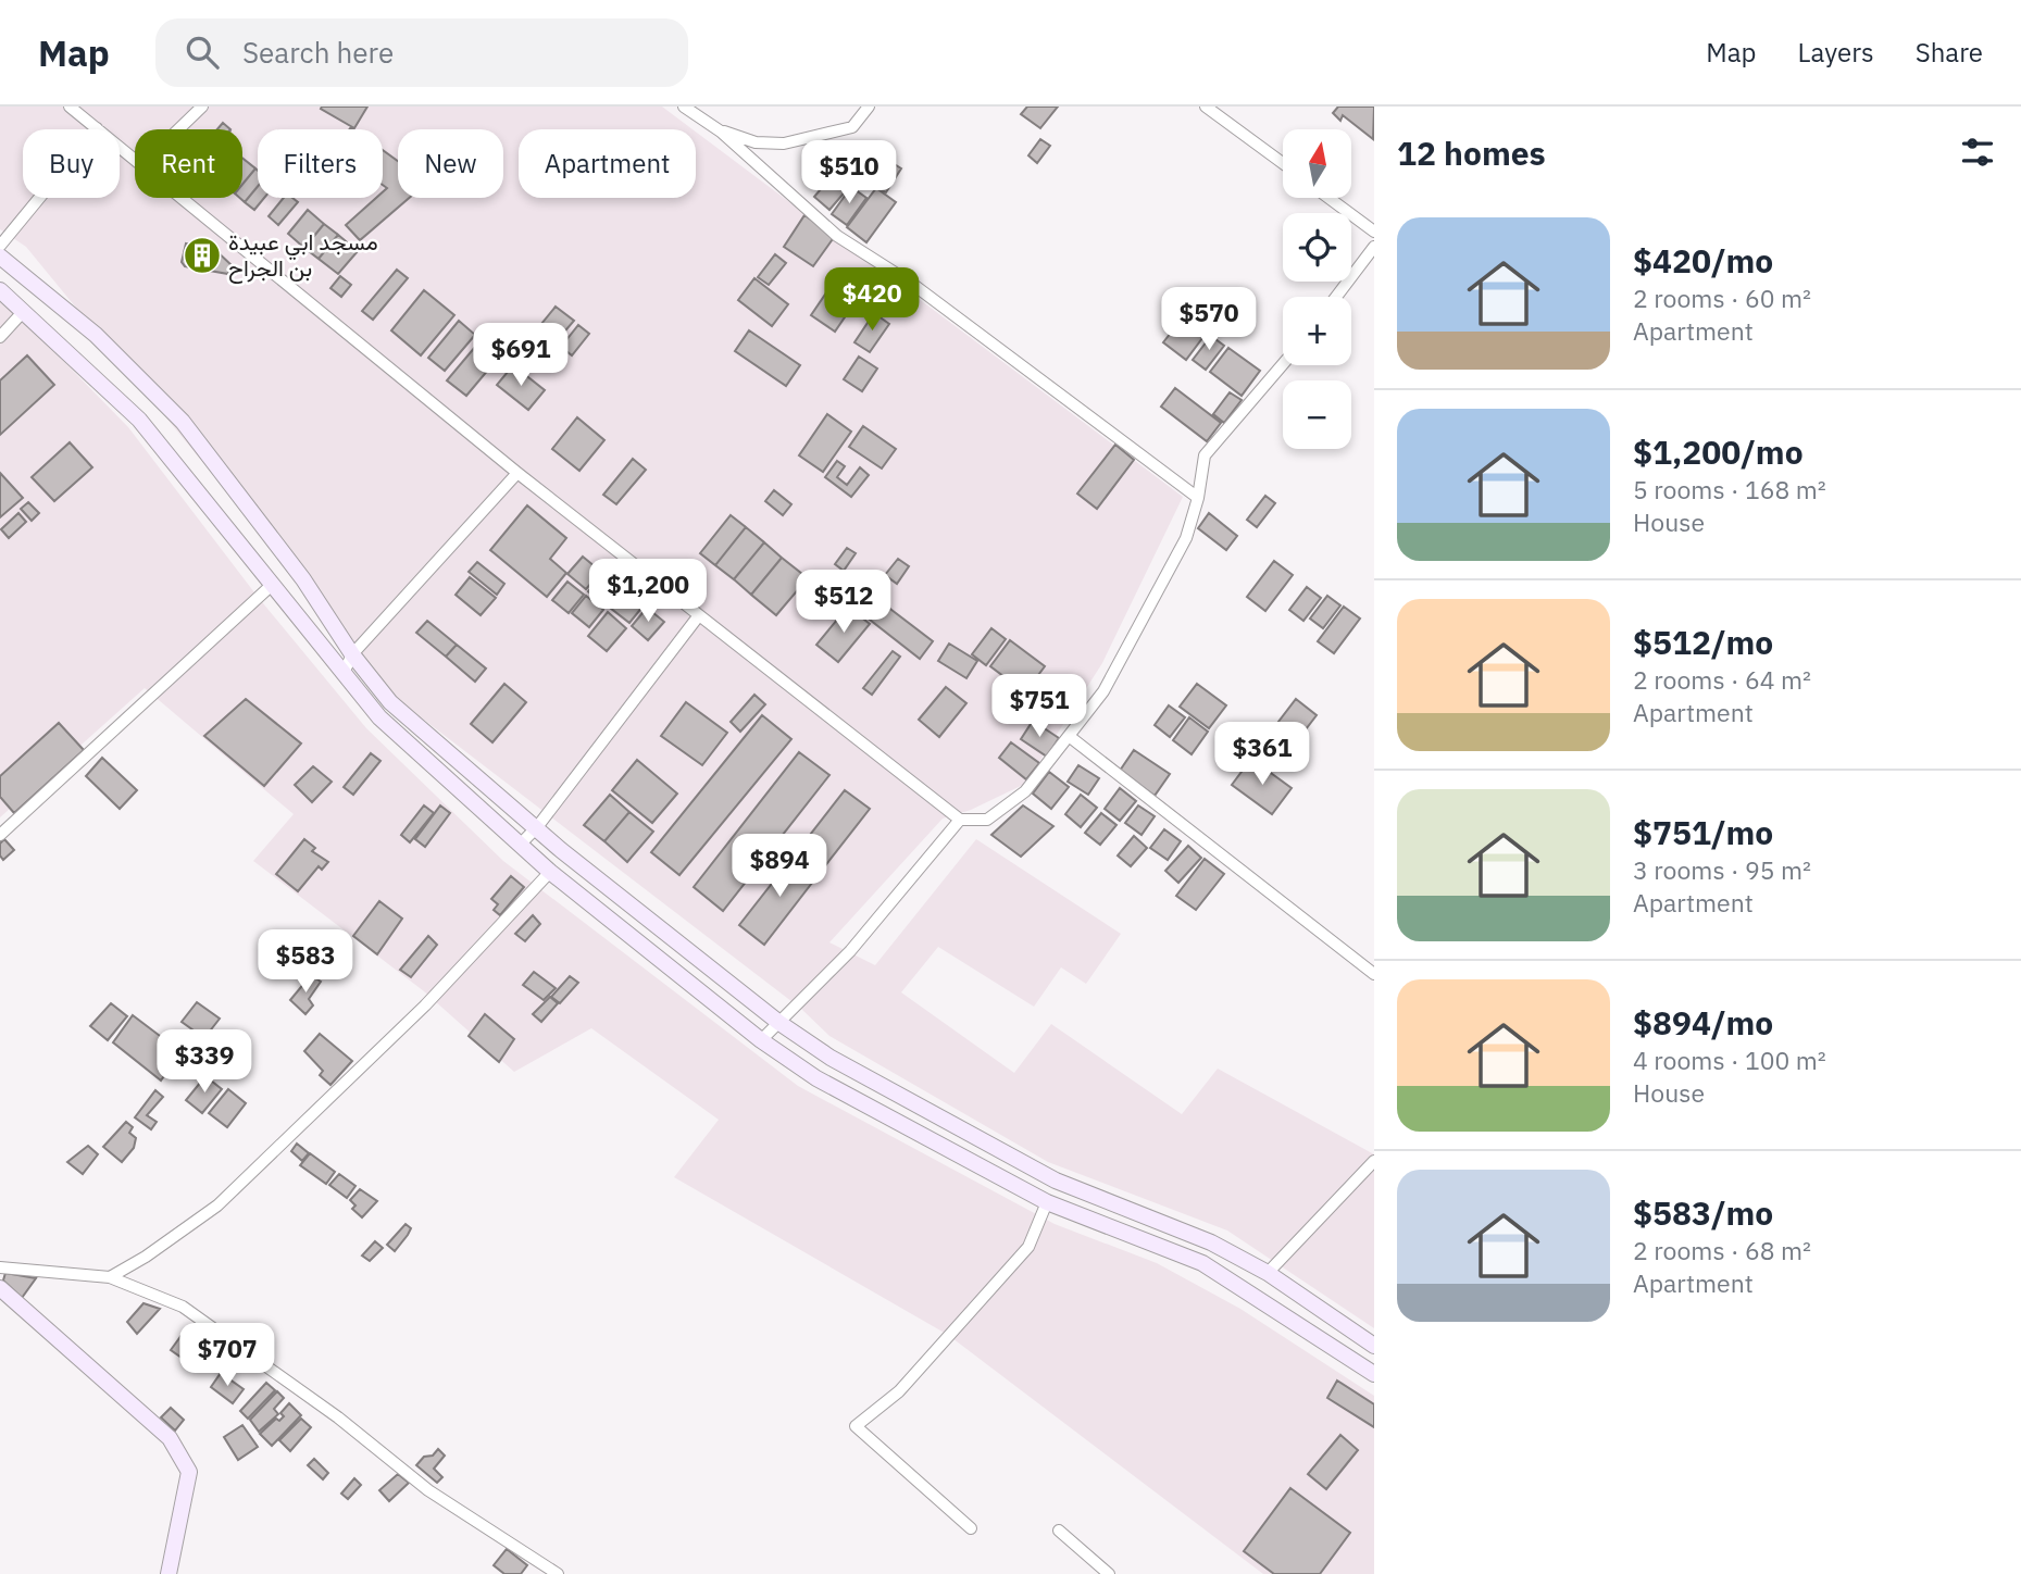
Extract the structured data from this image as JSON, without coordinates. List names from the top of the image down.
{
  "places": {
    "building": ["مسجد ابي عبيدة بن الجراح"]
  },
  "north": "top",
  "page": {
    "header": "Map",
    "search": "Search here",
    "nav": ["Map", "Layers", "Share"],
    "heading": "12 homes",
    "map_buttons": ["+", "−"],
    "chip": [
      "Buy",
      "Rent",
      "Filters",
      "New",
      "Apartment"
    ],
    "price": [
      "$510",
      "$420",
      "$570",
      "$691",
      "$1,200",
      "$512",
      "$751",
      "$361",
      "$894",
      "$583",
      "$339",
      "$707"
    ],
    "list": [
      {
        "name": "$420/mo",
        "note": "2 rooms · 60 m² · Apartment"
      },
      {
        "name": "$1,200/mo",
        "note": "5 rooms · 168 m² · House"
      },
      {
        "name": "$512/mo",
        "note": "2 rooms · 64 m² · Apartment"
      },
      {
        "name": "$751/mo",
        "note": "3 rooms · 95 m² · Apartment"
      },
      {
        "name": "$894/mo",
        "note": "4 rooms · 100 m² · House"
      },
      {
        "name": "$583/mo",
        "note": "2 rooms · 68 m² · Apartment"
      }
    ]
  }
}
